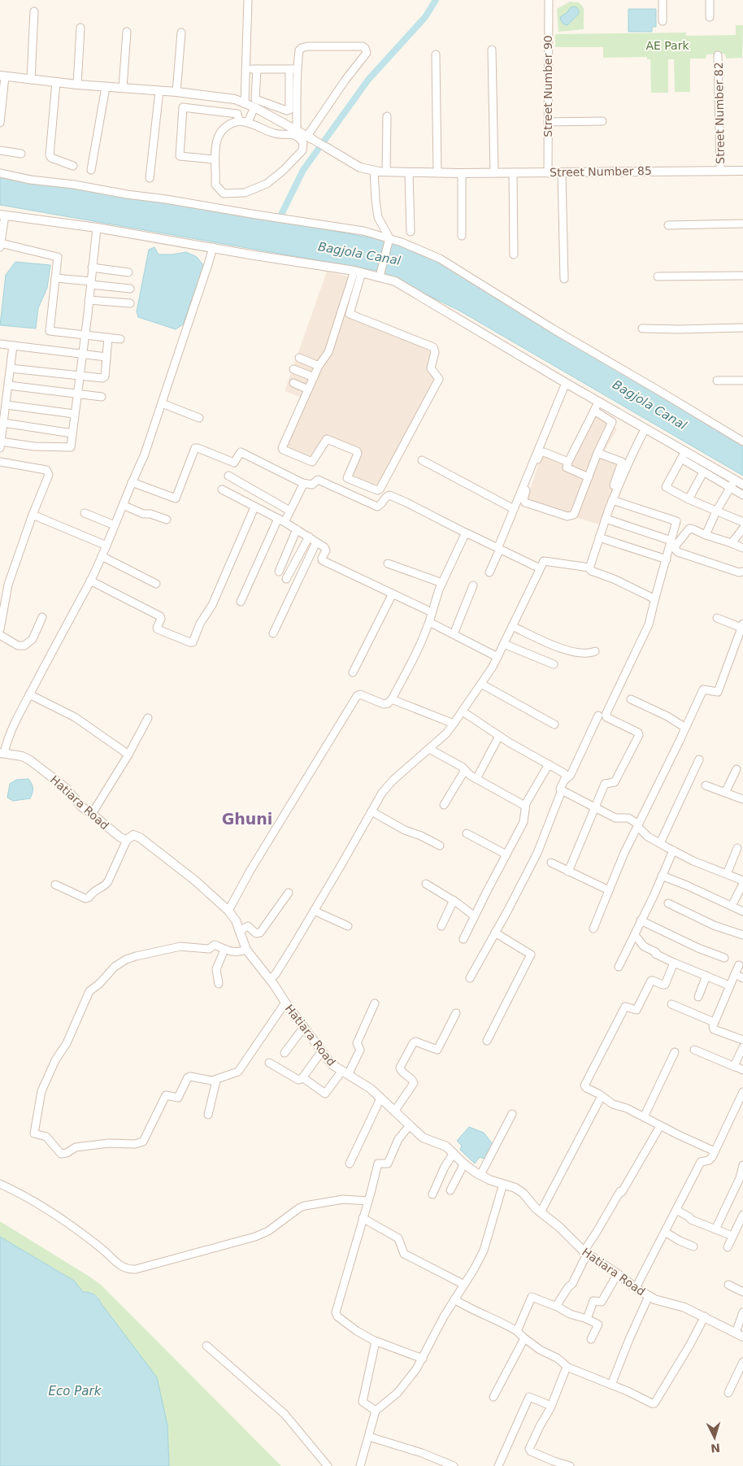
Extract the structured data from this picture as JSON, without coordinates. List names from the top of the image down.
{
  "streets": {
    "street": [
      "Street Number 90",
      "Street Number 82",
      "Street Number 85",
      "Hatiara Road"
    ]
  },
  "crossings": [
    ["Street Number 90", "Street Number 85"],
    ["Street Number 82", "Street Number 85"]
  ],
  "districts": ["Ghuni"],
  "water": ["Bagjola Canal", "Eco Park"],
  "parks": ["AE Park"],
  "north": "bottom"
}
